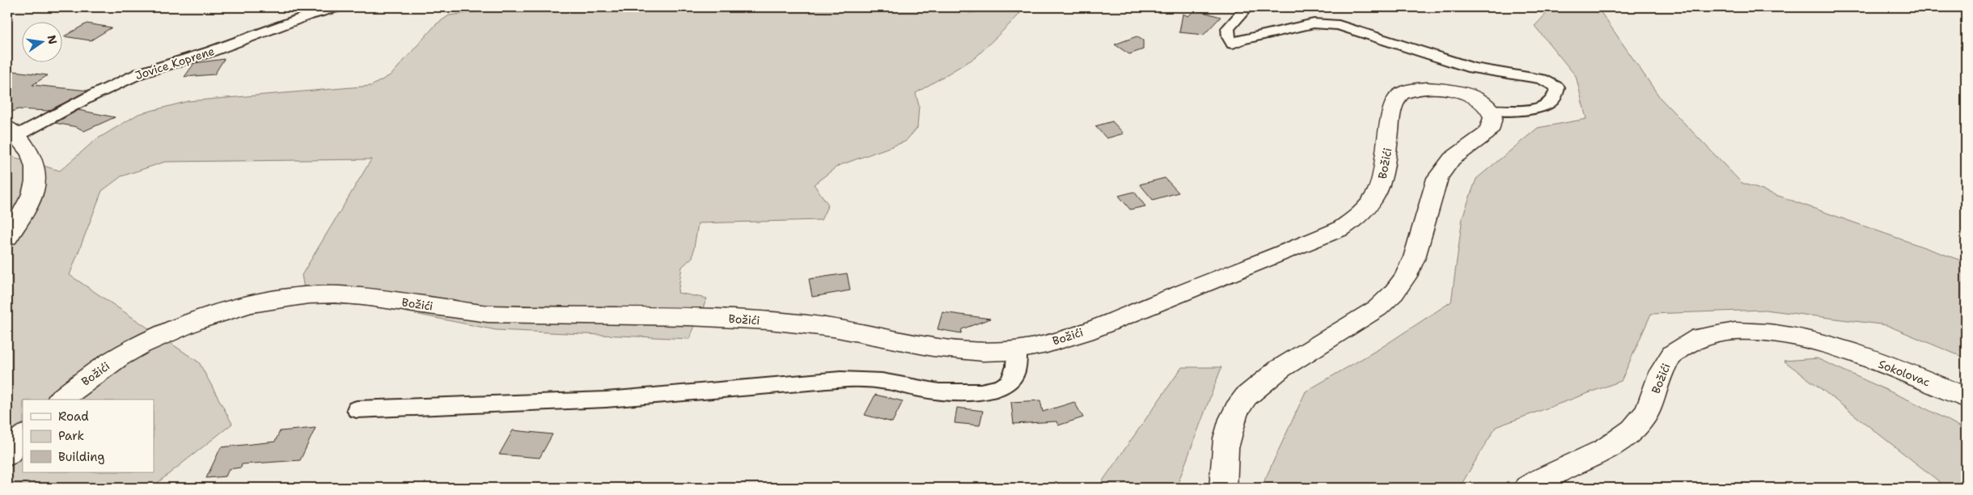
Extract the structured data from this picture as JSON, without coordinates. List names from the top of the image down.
{
  "streets": {
    "main road": ["Božići", "Sokolovac"],
    "street": ["Jovice Koprene"]
  },
  "crossings": [
    ["Božići", "Sokolovac"]
  ],
  "legend": ["Road", "Park", "Building"],
  "north": "right"
}
